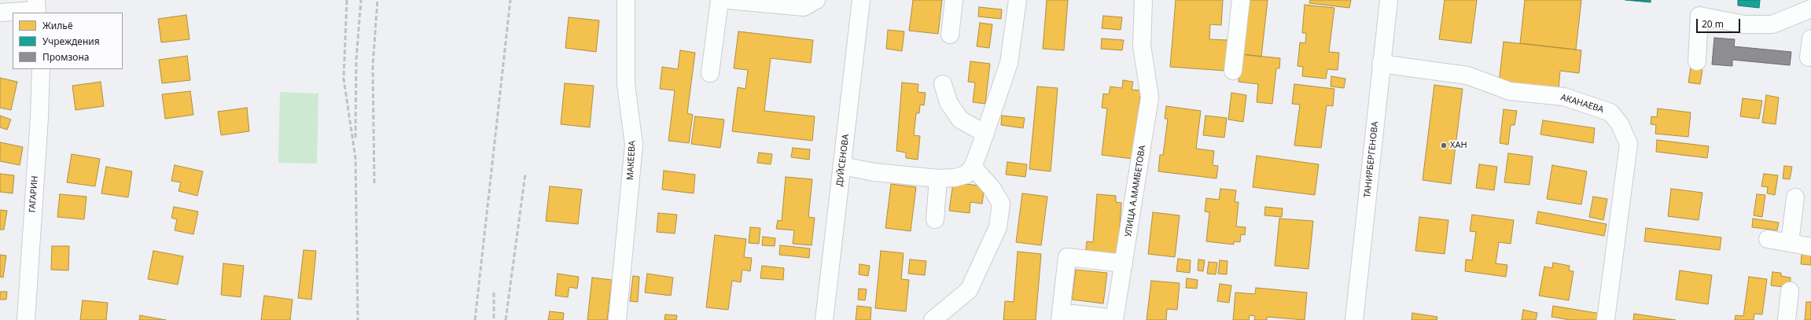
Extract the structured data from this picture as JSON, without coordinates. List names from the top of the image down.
{
  "streets": {
    "street": [
      "АКАНАЕВА",
      "ТАНИРБЕРГЕНОВА",
      "МАКЕЕВА",
      "ДУЙСЕНОВА",
      "УЛИЦА А.МАМБЕТОВА",
      "ГАГАРИН"
    ]
  },
  "crossings": [
    ["АКАНАЕВА", "ТАНИРБЕРГЕНОВА"]
  ],
  "places": ["ХАН"],
  "legend": ["Жильё", "Учреждения", "Промзона"],
  "scale_bar": "20 m"
}
